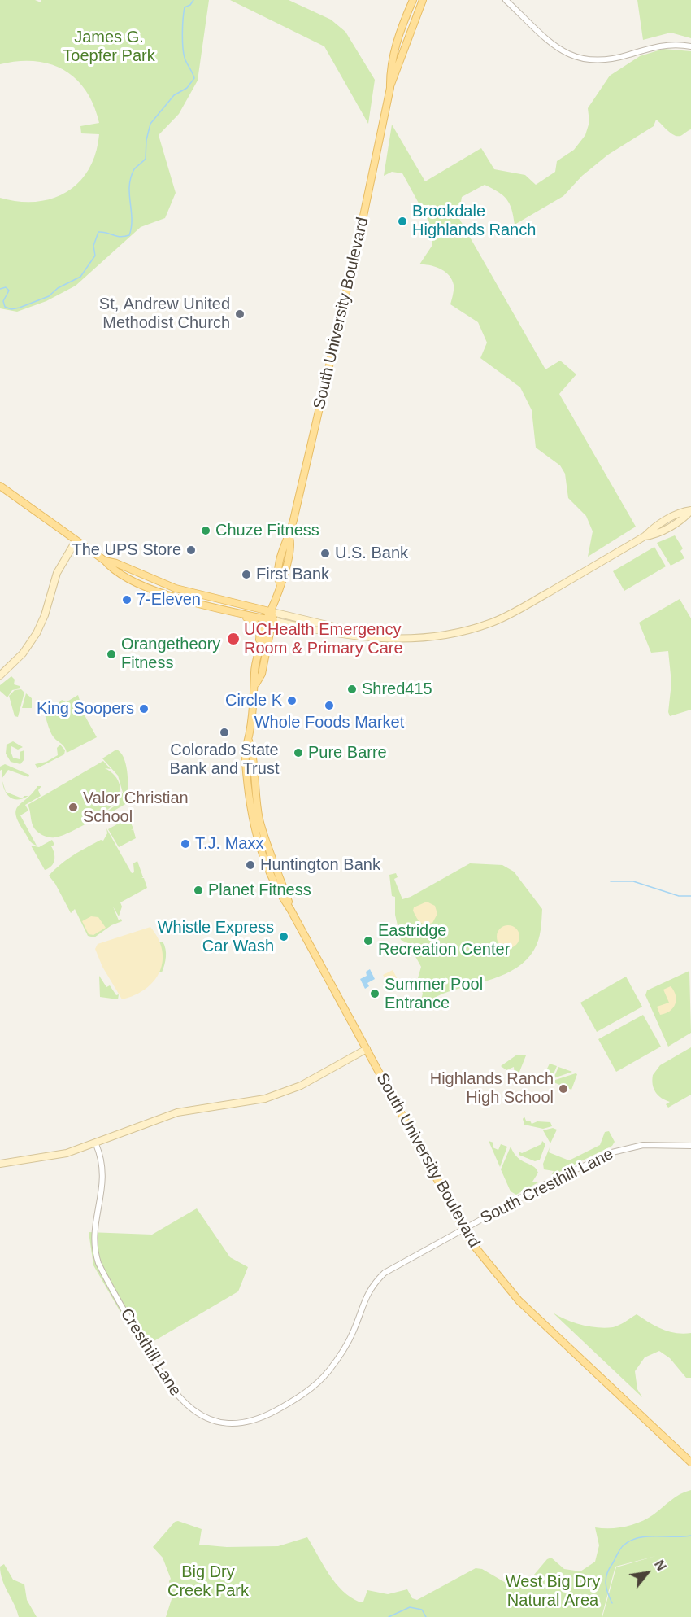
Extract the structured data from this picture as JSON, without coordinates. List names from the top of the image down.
{
  "streets": {
    "main road": ["South University Boulevard"],
    "street": ["South Cresthill Lane", "Cresthill Lane"]
  },
  "crossings": [
    ["South University Boulevard", "South Cresthill Lane"],
    ["South University Boulevard", "Cresthill Lane"],
    ["South Cresthill Lane", "Cresthill Lane"]
  ],
  "parks": ["James G. Toepfer Park", "Big Dry Creek Park", "West Big Dry Natural Area"],
  "places": [
    "Brookdale Highlands Ranch",
    "St, Andrew United Methodist Church",
    "Chuze Fitness",
    "The UPS Store",
    "U.S. Bank",
    "First Bank",
    "7-Eleven",
    "UCHealth Emergency Room & Primary Care",
    "Orangetheory Fitness",
    "Shred415",
    "Circle K",
    "Whole Foods Market",
    "King Soopers",
    "Colorado State Bank and Trust",
    "Pure Barre",
    "Valor Christian School",
    "T.J. Maxx",
    "Huntington Bank",
    "Planet Fitness",
    "Whistle Express Car Wash",
    "Eastridge Recreation Center",
    "Summer Pool Entrance",
    "Highlands Ranch High School"
  ],
  "north": "top right"
}
